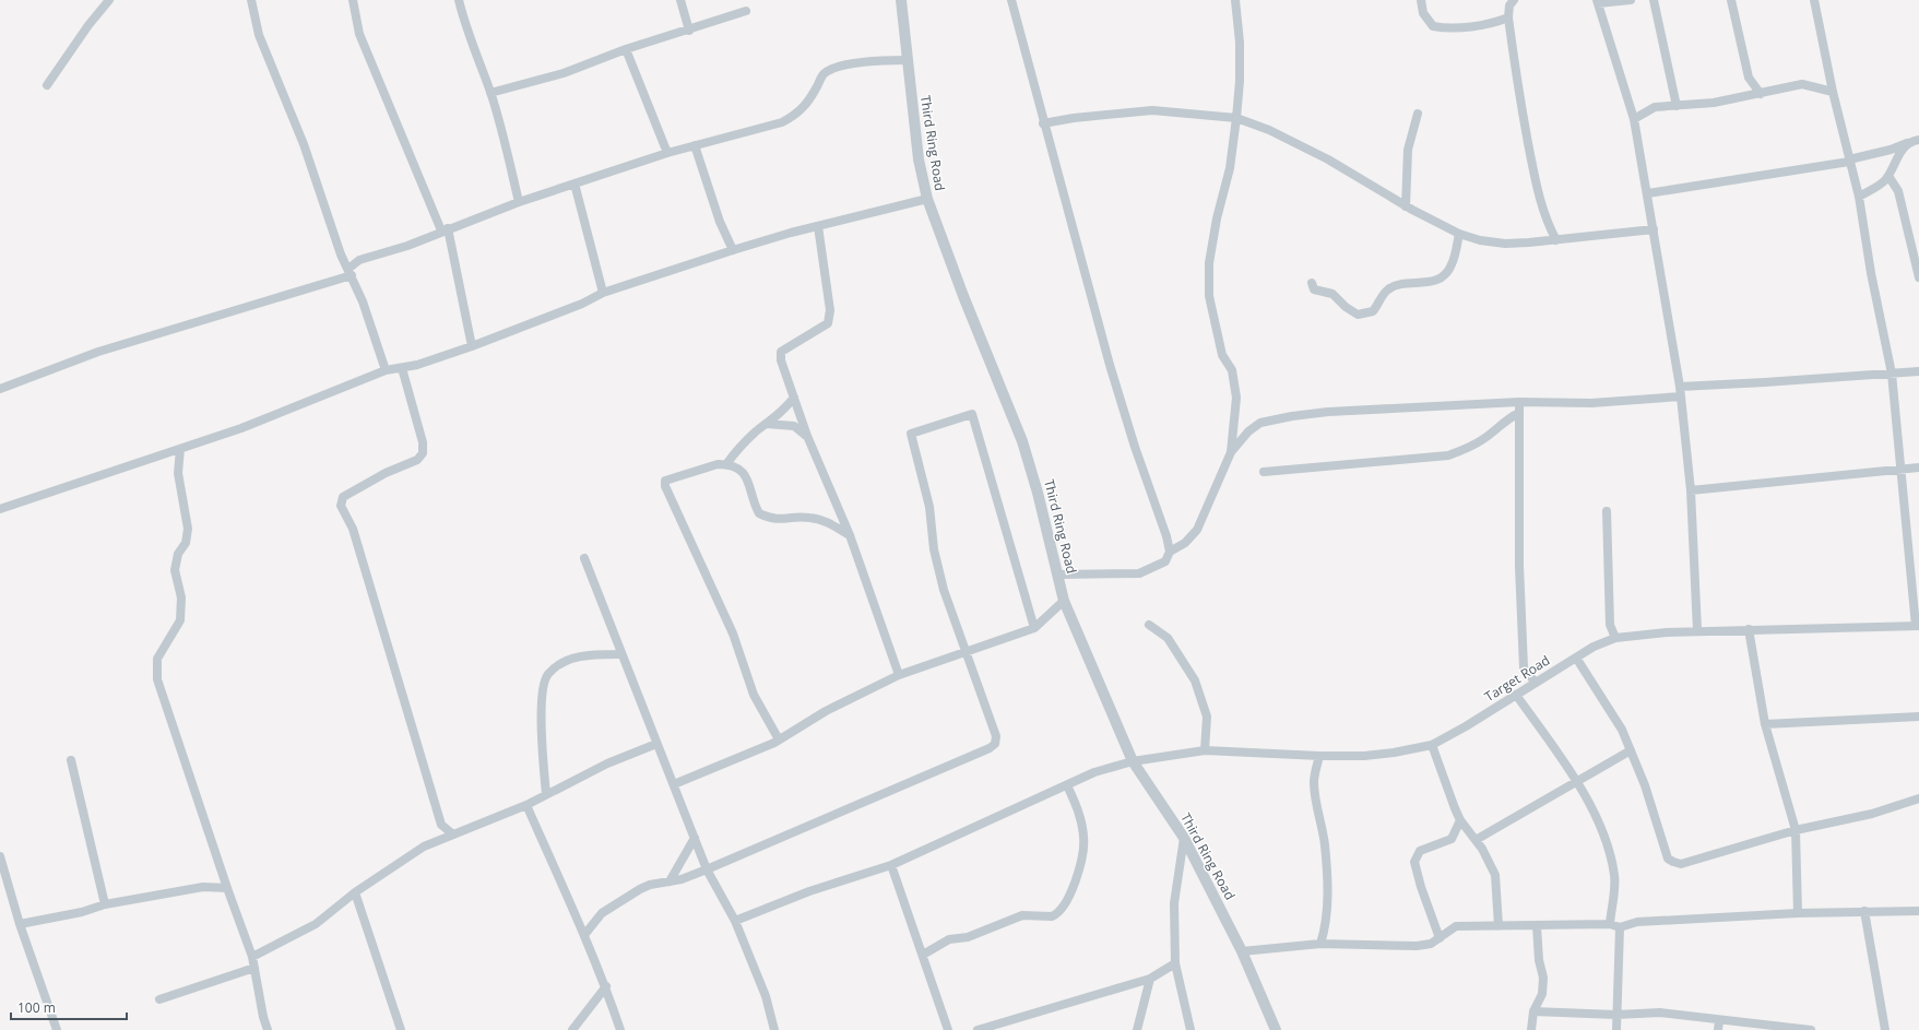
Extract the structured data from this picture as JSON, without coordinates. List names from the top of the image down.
{
  "streets": {
    "street": ["Third Ring Road", "Target Road"]
  },
  "crossings": [
    ["Third Ring Road", "Target Road"]
  ],
  "scale_bar": "100 m"
}
